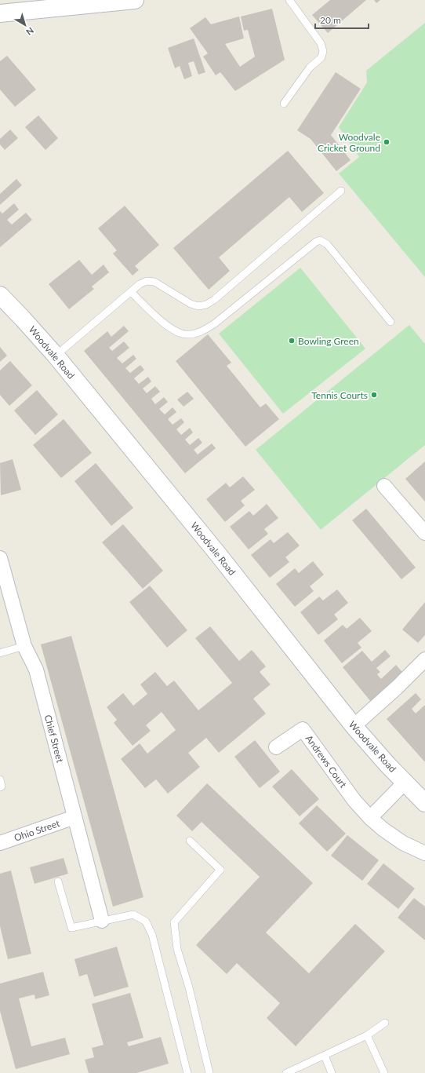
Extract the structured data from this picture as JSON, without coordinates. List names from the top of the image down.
{
  "streets": {
    "main road": ["Woodvale Road"],
    "street": ["Chief Street", "Andrews Court", "Ohio Street"]
  },
  "crossings": [
    ["Chief Street", "Ohio Street"]
  ],
  "places": ["Woodvale Cricket Ground", "Bowling Green", "Tennis Courts"],
  "scale_bar": "20 m",
  "north": "bottom right"
}
